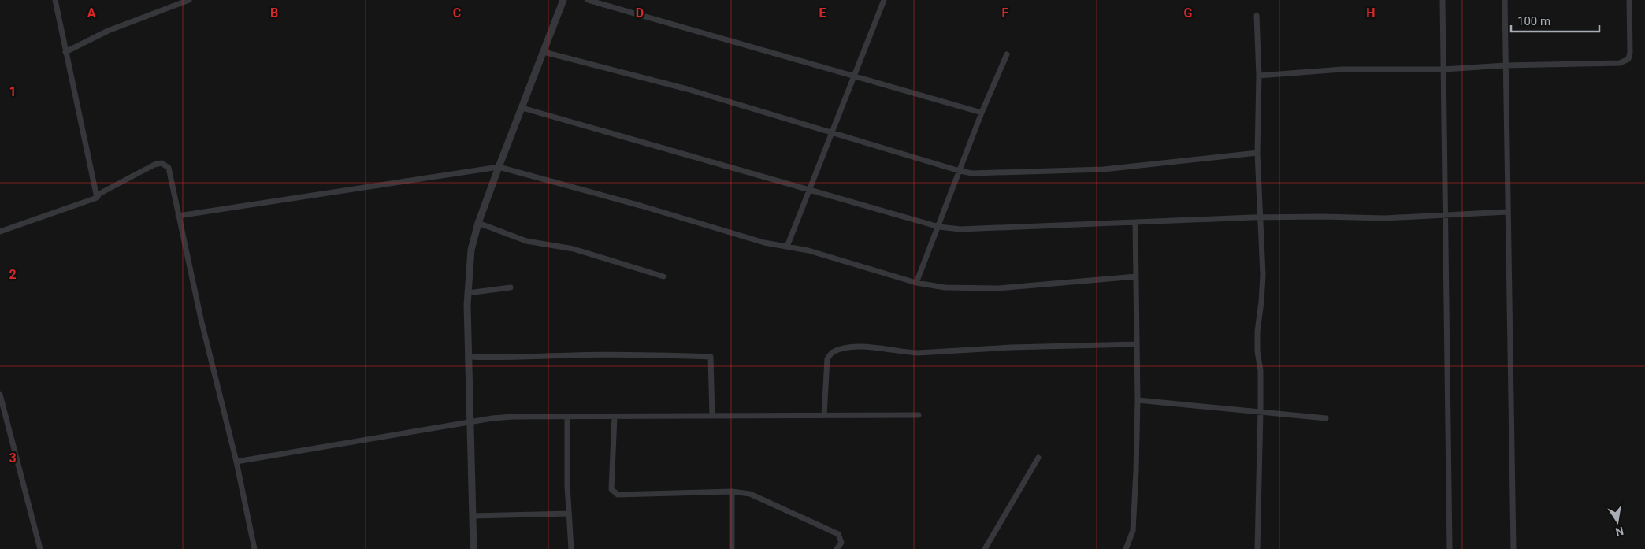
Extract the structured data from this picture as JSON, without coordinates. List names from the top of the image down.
{
  "scale_bar": "100 m",
  "north": "bottom",
  "grid": {
    "columns": [
      "A",
      "B",
      "C",
      "D",
      "E",
      "F",
      "G",
      "H"
    ],
    "rows": ["1", "2", "3"]
  }
}
